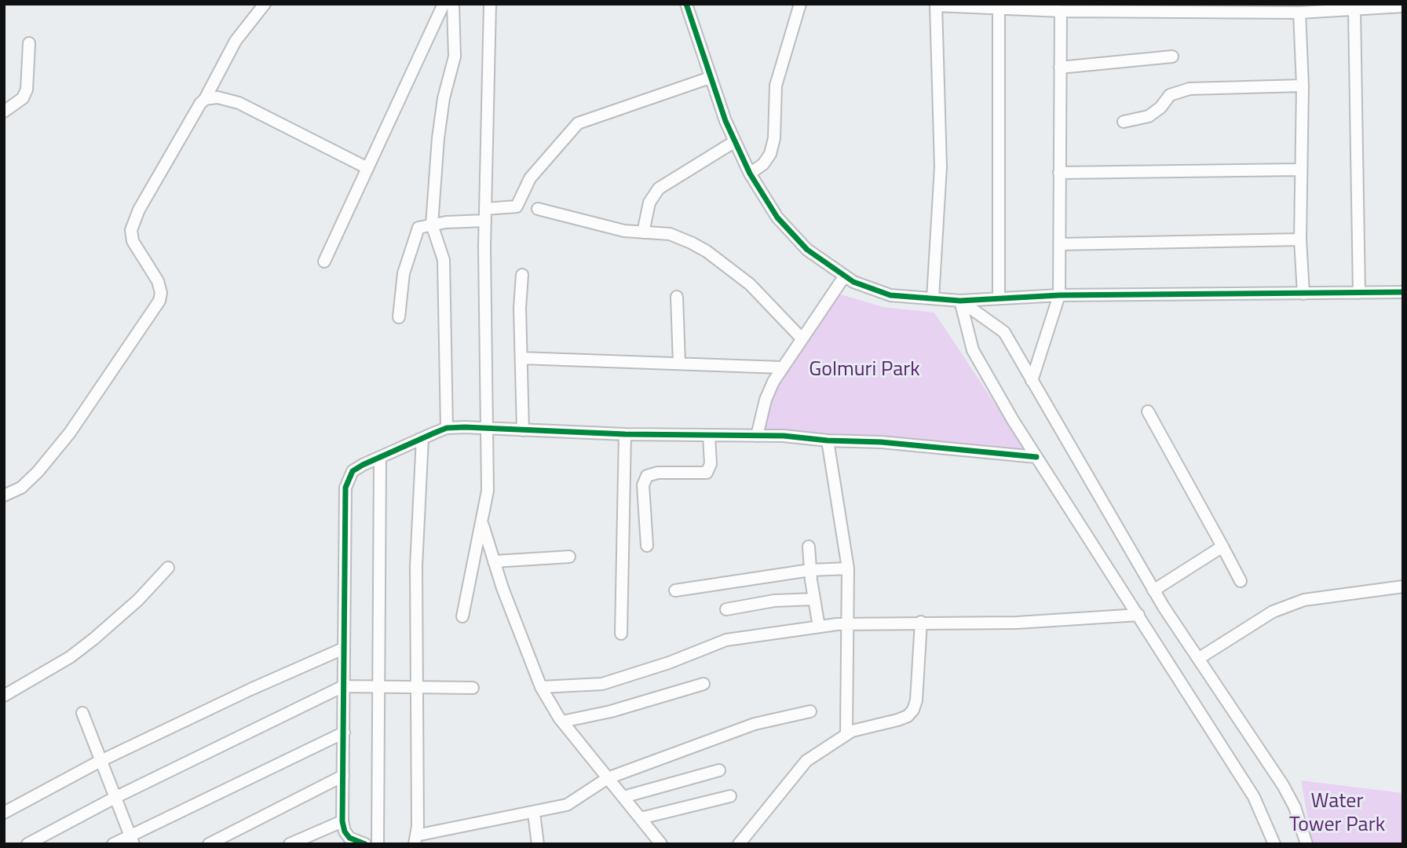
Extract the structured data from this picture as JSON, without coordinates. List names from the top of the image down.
{
  "parks": ["Golmuri Park", "Water Tower Park"]
}
